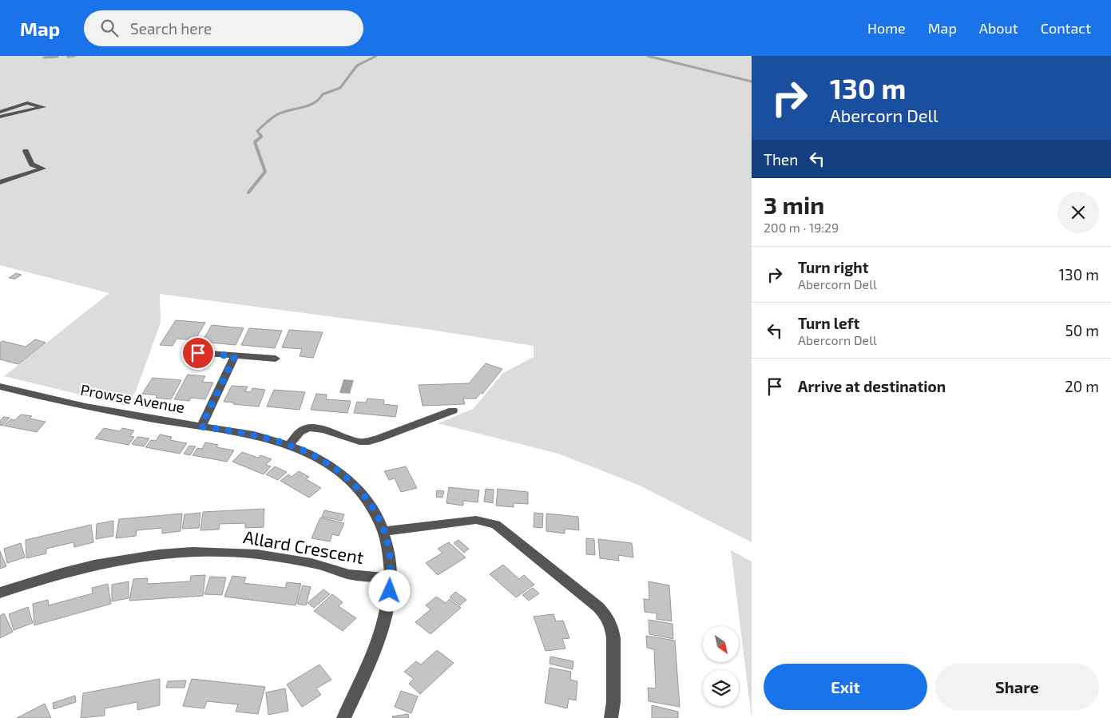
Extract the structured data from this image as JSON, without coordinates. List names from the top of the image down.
{
  "streets": {
    "street": ["Prowse Avenue", "Allard Crescent"]
  },
  "crossings": [
    ["Prowse Avenue", "Allard Crescent"]
  ],
  "north": "bottom right",
  "page": {
    "header": "Map",
    "search": "Search here",
    "nav": [
      "Home",
      "Map",
      "About",
      "Contact"
    ],
    "turn": ["130 m", "Abercorn Dell"],
    "then": "Then",
    "heading": ["3 min", "200 m · 19:29"],
    "list": [
      {
        "name": "Turn right",
        "note": "Abercorn Dell",
        "value": "130 m"
      },
      {
        "name": "Turn left",
        "note": "Abercorn Dell",
        "value": "50 m"
      },
      {
        "name": "Arrive at destination",
        "value": "20 m"
      }
    ],
    "buttons": ["Exit", "Share"]
  }
}
